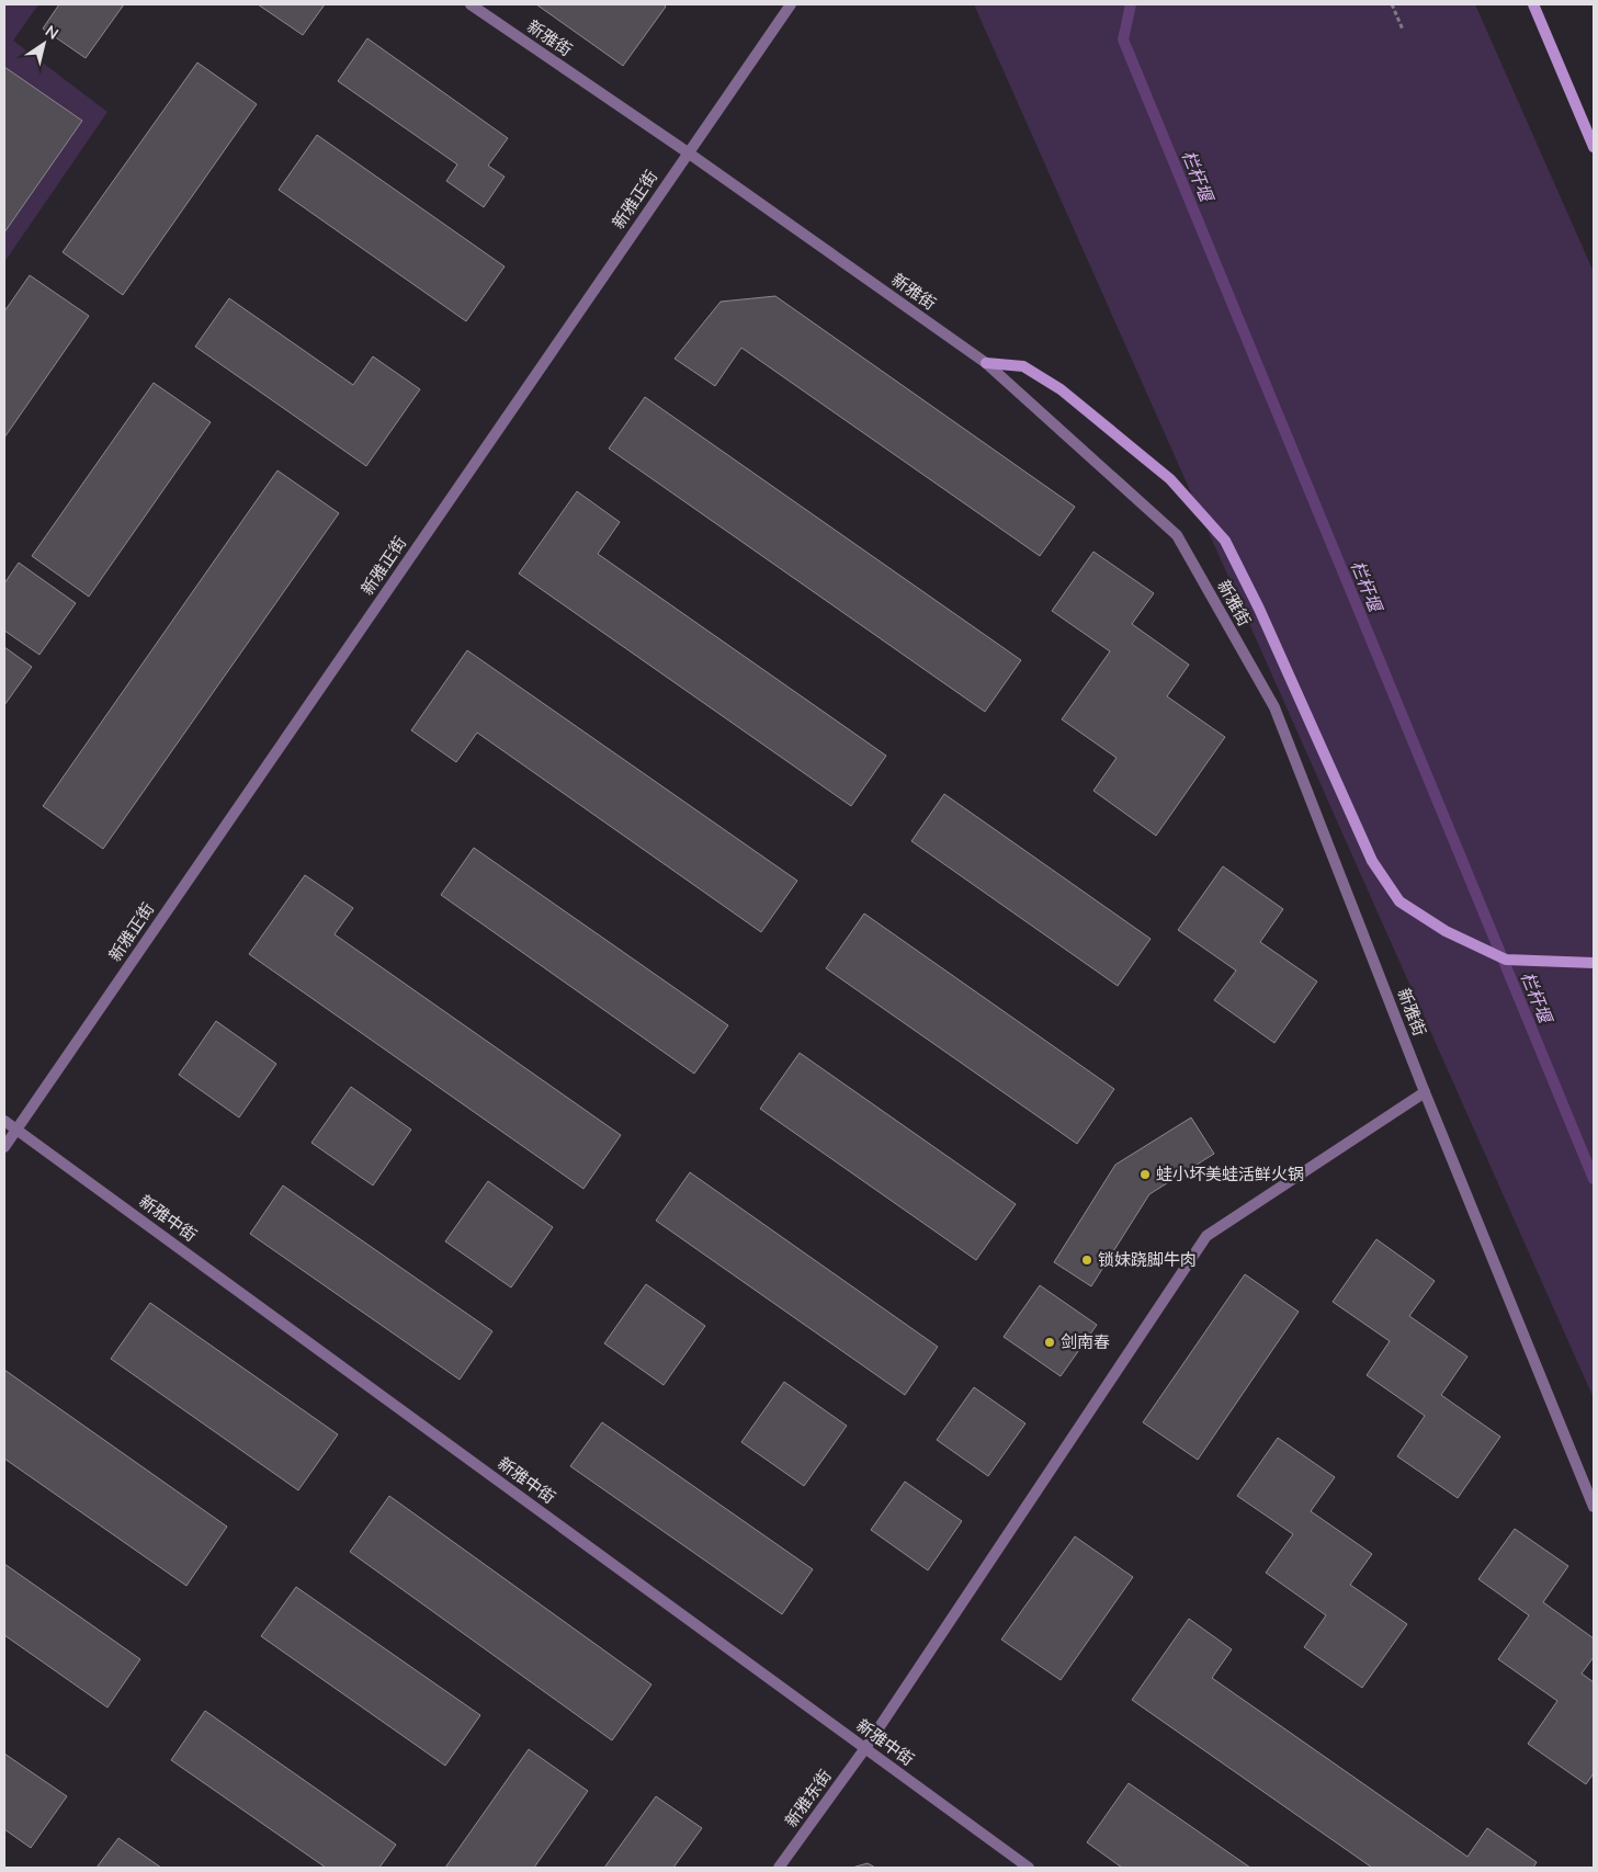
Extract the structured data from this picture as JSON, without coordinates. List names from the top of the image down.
{
  "streets": {
    "street": [
      "新雅街",
      "新雅正街",
      "新雅中街",
      "新雅东街"
    ]
  },
  "crossings": [
    ["新雅街", "新雅正街"],
    ["新雅街", "新雅东街"],
    ["新雅正街", "新雅中街"],
    ["新雅中街", "新雅东街"]
  ],
  "water": ["栏杆堰"],
  "places": ["蛙小坏美蛙活鲜火锅", "锁妹跷脚牛肉", "剑南春"],
  "north": "top right"
}
